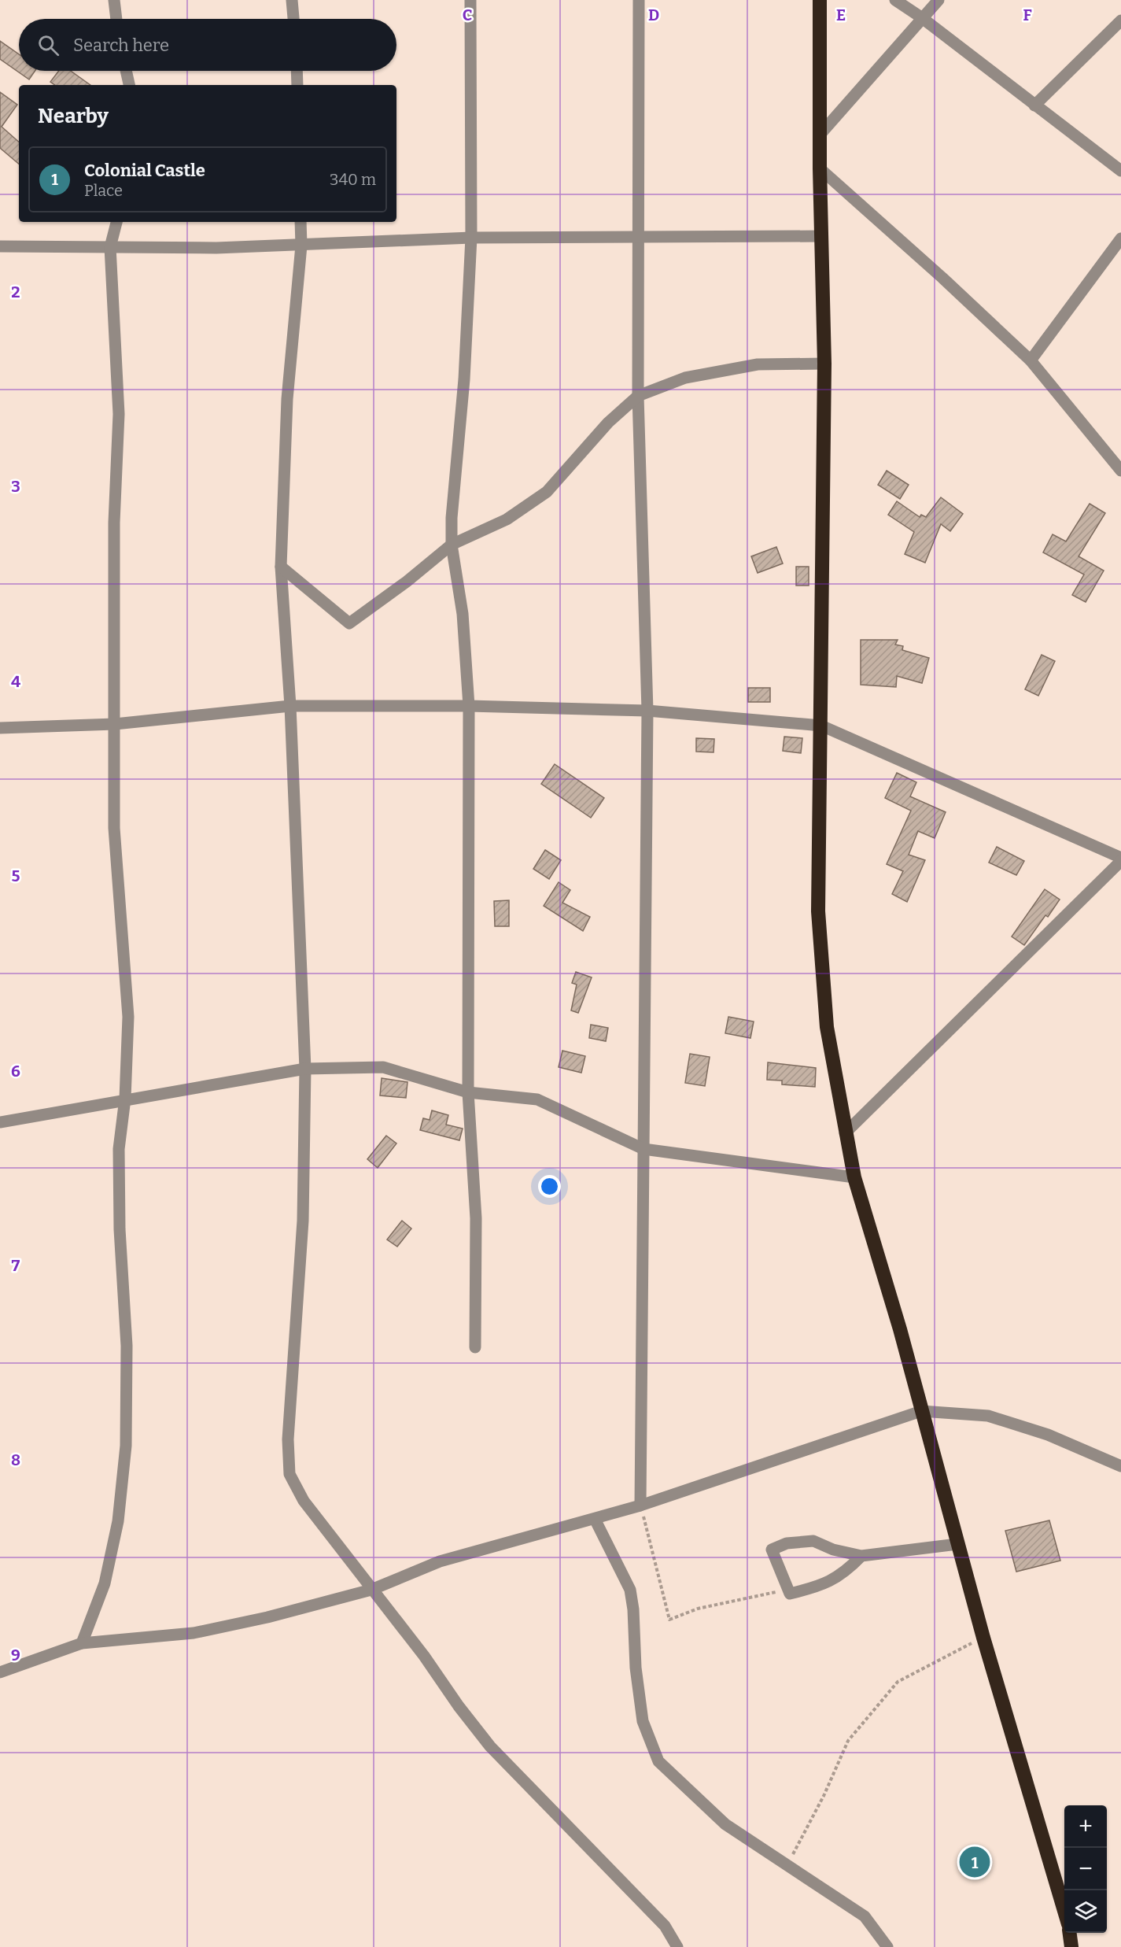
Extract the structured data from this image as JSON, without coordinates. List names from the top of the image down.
{
  "page": {
    "search": "Search here",
    "heading": "Nearby",
    "list": [
      {
        "mark": "1",
        "name": "Colonial Castle",
        "note": "Place",
        "value": "340 m"
      }
    ],
    "map_buttons": ["+", "−"],
    "pins": "1"
  },
  "grid": {
    "columns": [
      "C",
      "D",
      "E",
      "F"
    ],
    "rows": [
      "2",
      "3",
      "4",
      "5",
      "6",
      "7",
      "8",
      "9"
    ]
  }
}
